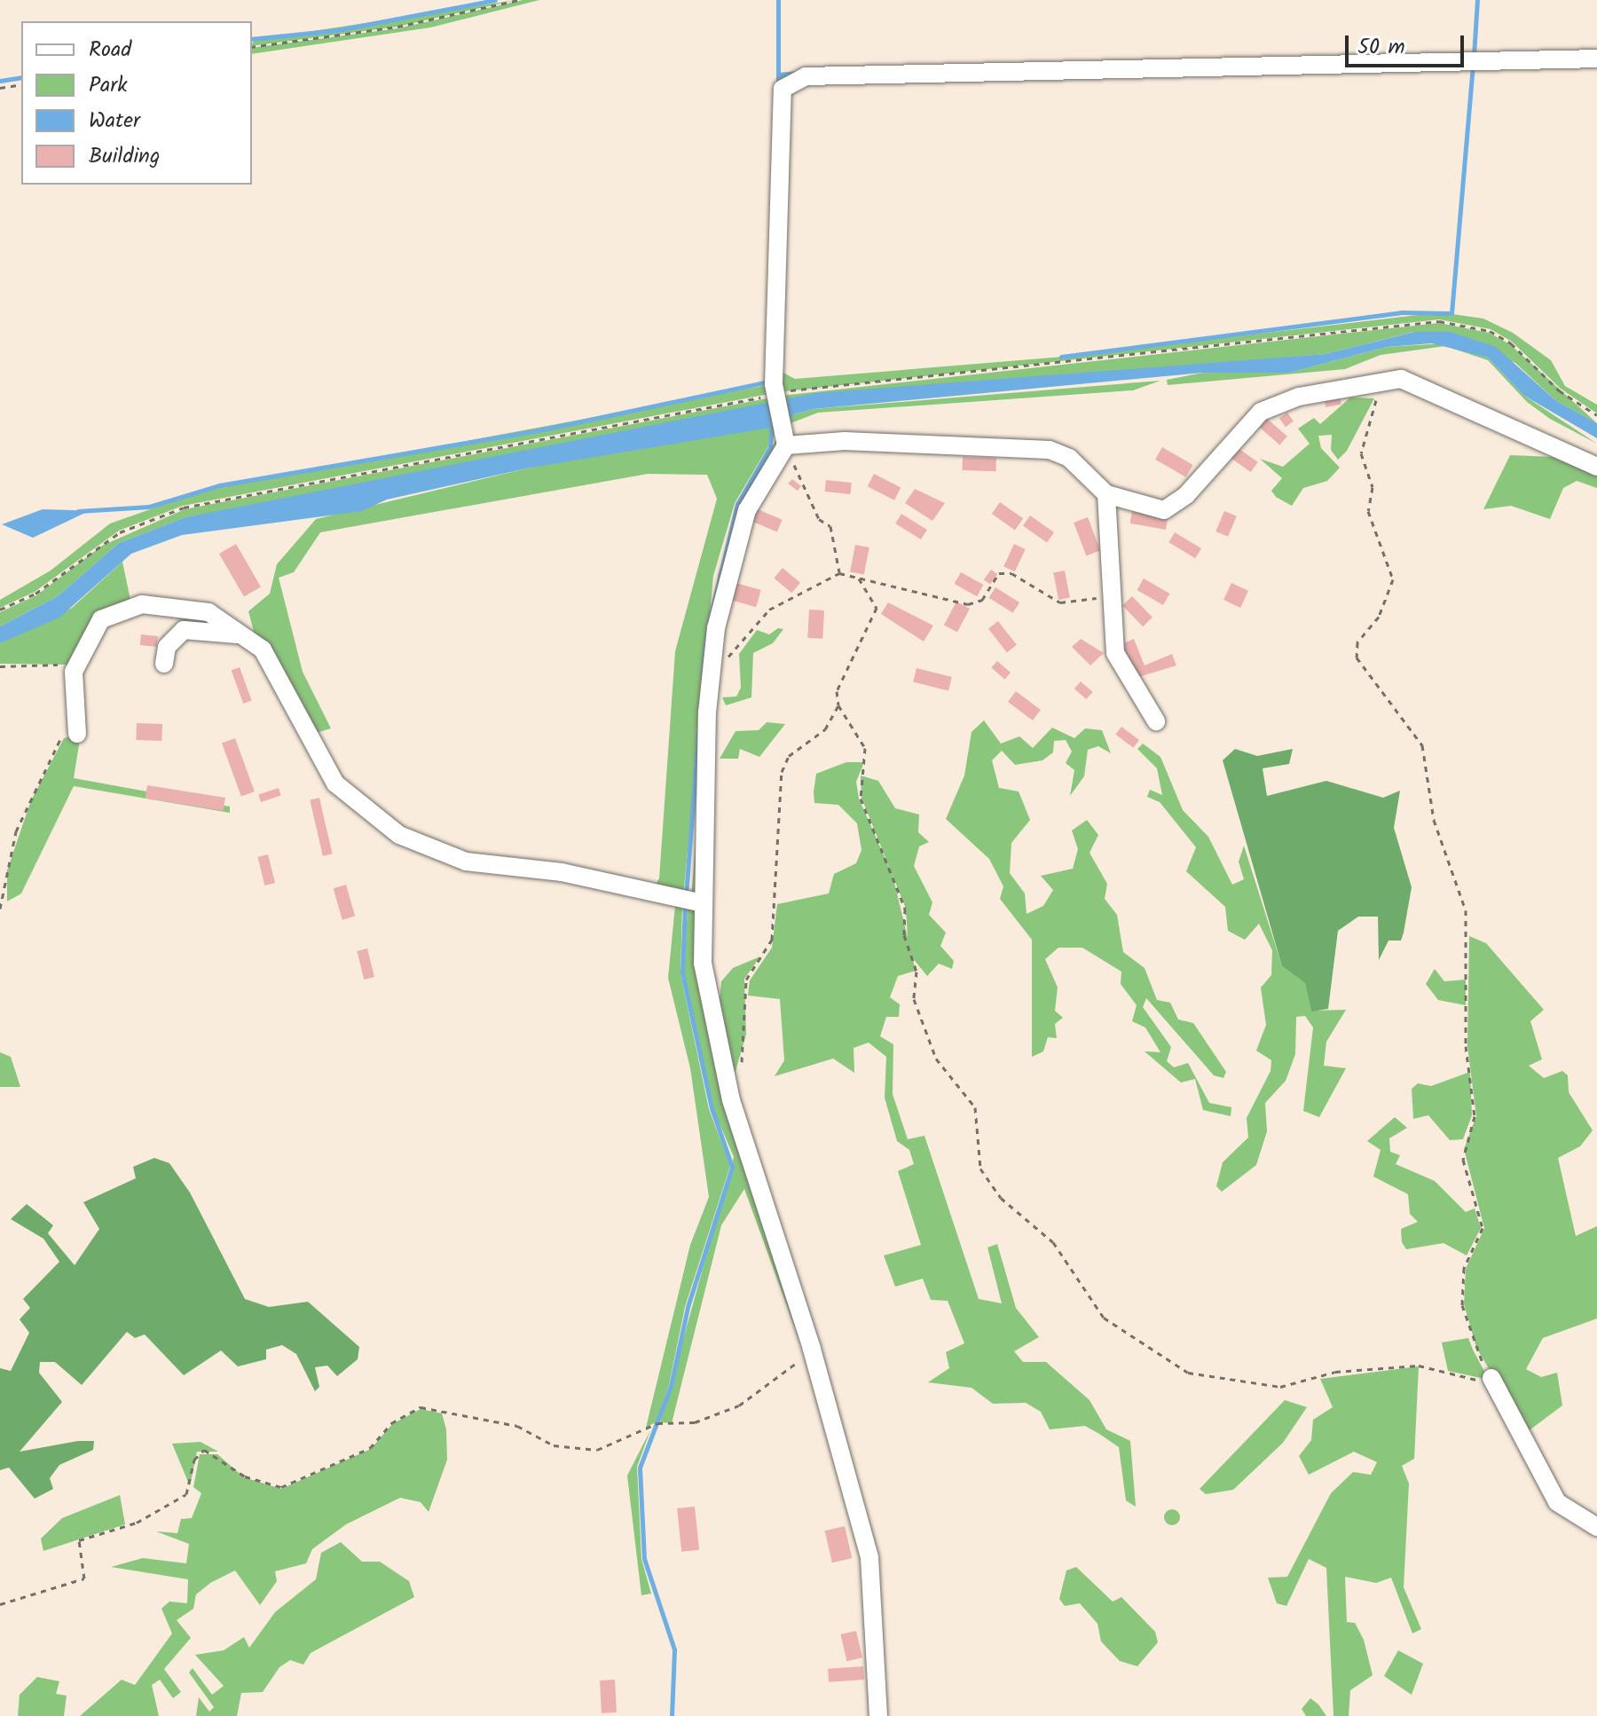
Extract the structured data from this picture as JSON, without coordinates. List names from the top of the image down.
{
  "legend": [
    "Road",
    "Park",
    "Water",
    "Building"
  ],
  "scale_bar": "50 m"
}
